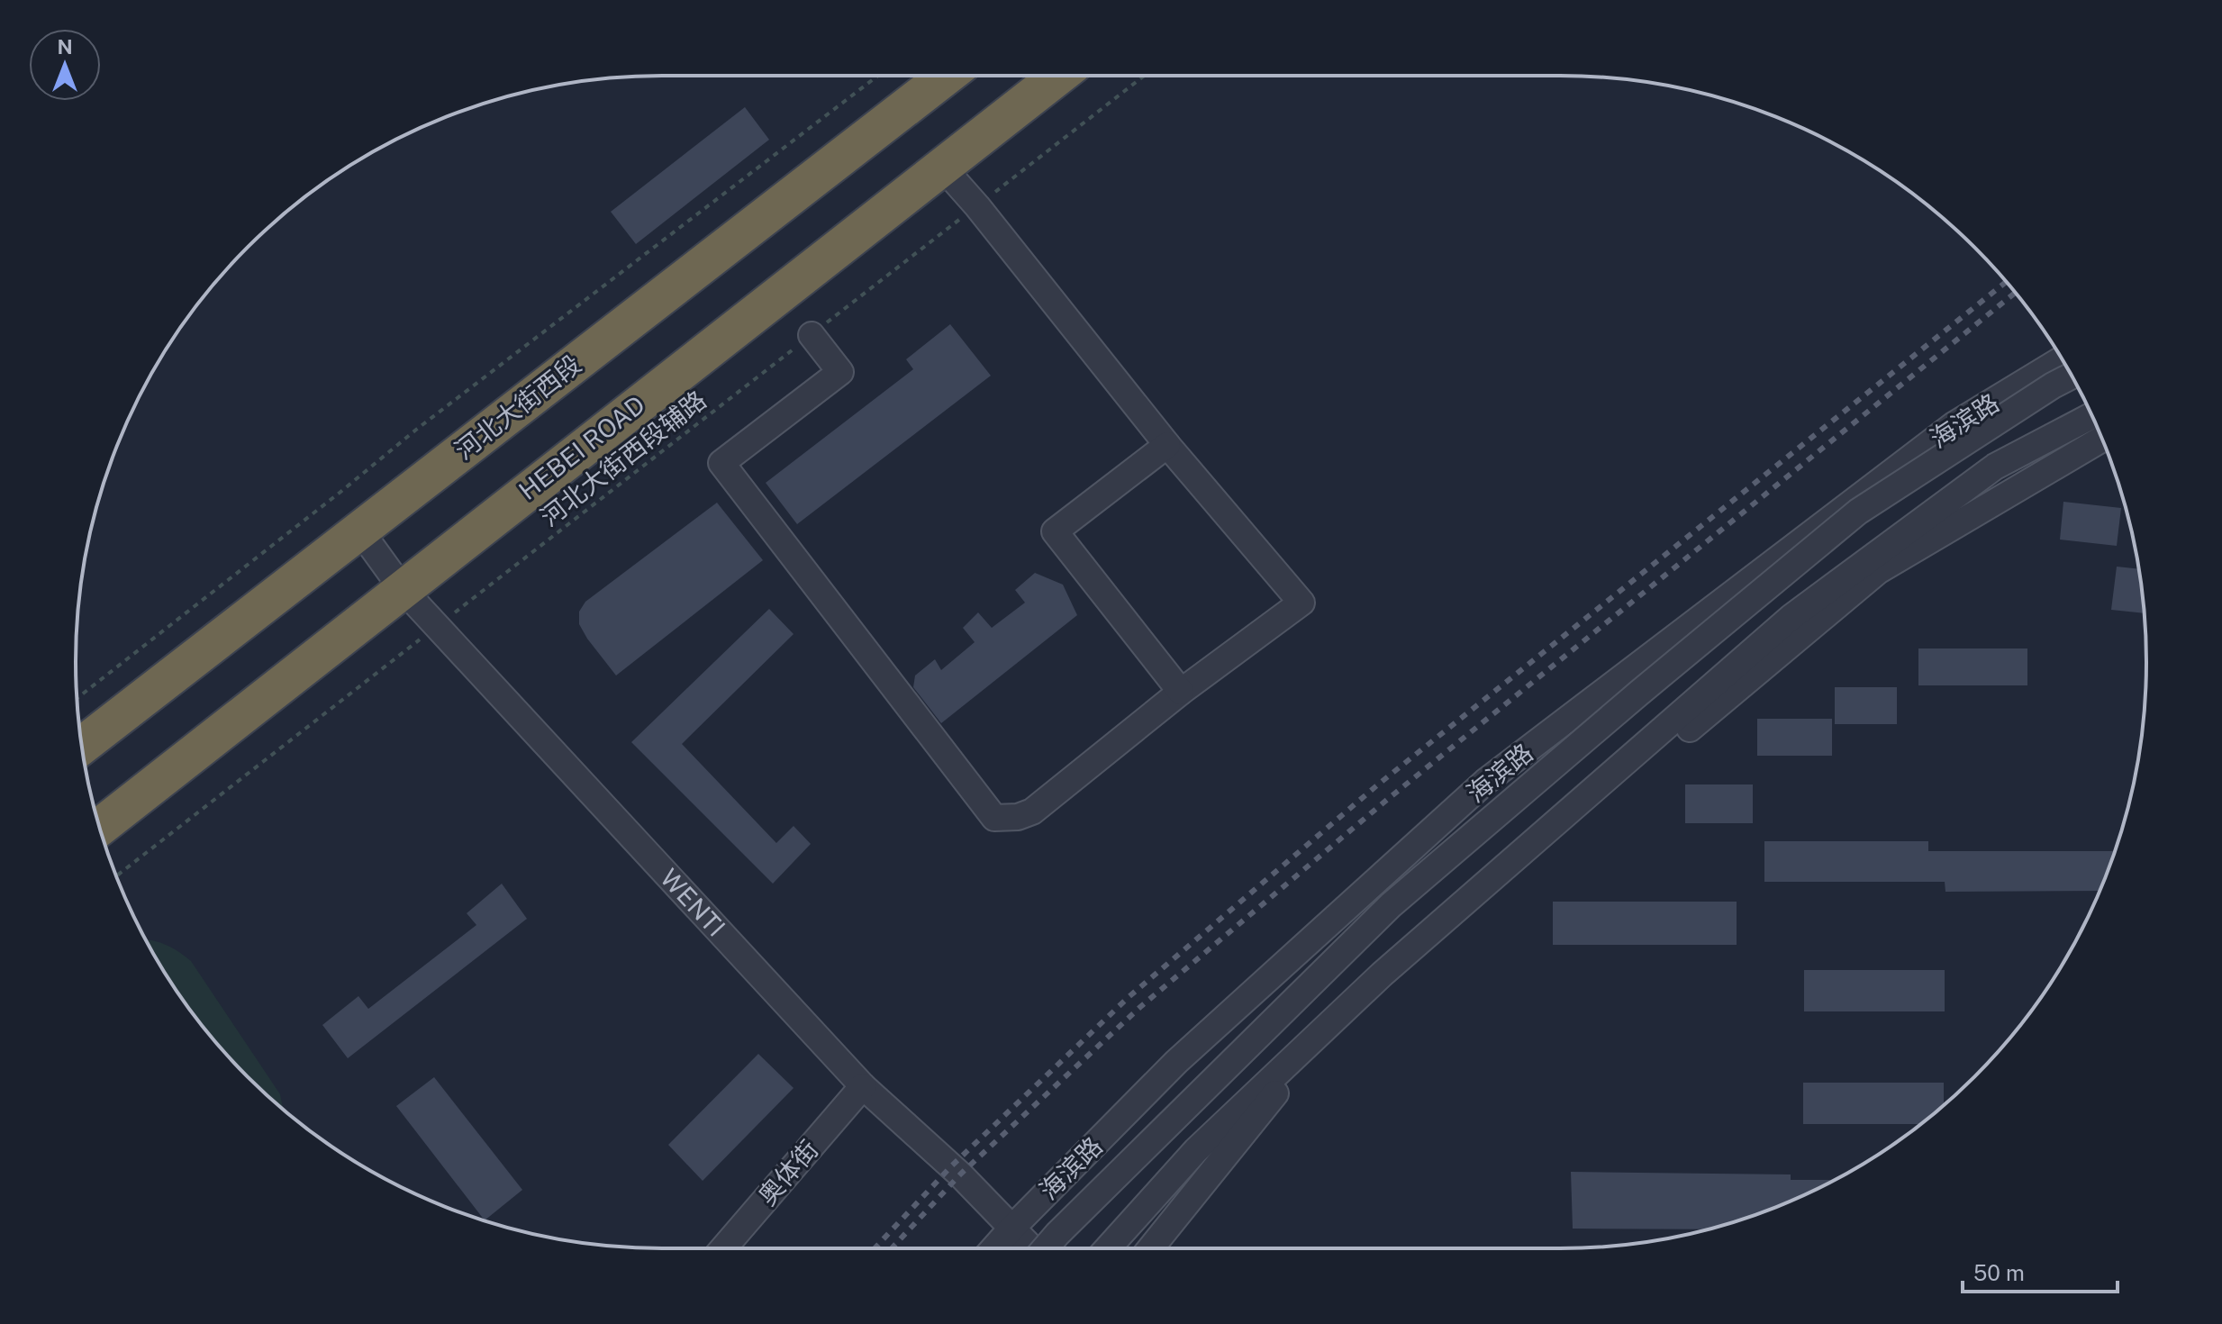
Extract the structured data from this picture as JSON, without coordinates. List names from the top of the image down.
{
  "streets": {
    "highway": ["河北大街西段", "HEBEI ROAD"],
    "street": ["海滨路", "WENTI", "奥体街"],
    "path": ["河北大街西段辅路"]
  },
  "crossings": [
    ["河北大街西段", "WENTI"],
    ["海滨路", "WENTI"],
    ["HEBEI ROAD", "WENTI"],
    ["河北大街西段辅路", "WENTI"],
    ["WENTI", "奥体街"]
  ],
  "scale_bar": "50 m",
  "north": "top"
}
